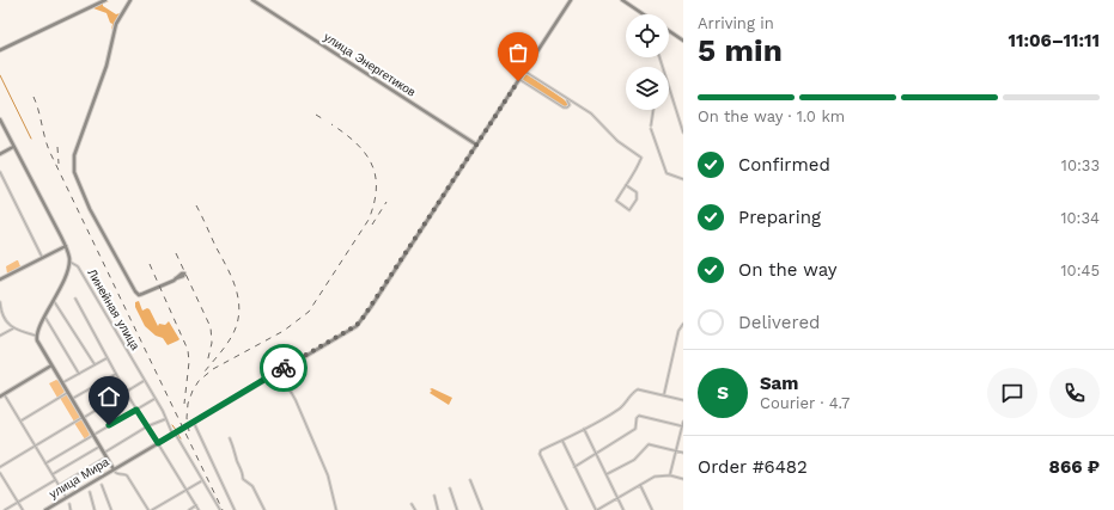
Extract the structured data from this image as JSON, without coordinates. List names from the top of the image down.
{
  "streets": {
    "main road": ["улица Энергетиков", "Линейная улица", "улица Мира"]
  },
  "crossings": [
    ["улица Энергетиков", "улица Мира"],
    ["Линейная улица", "улица Мира"]
  ],
  "page": {
    "heading": ["5 min", "Arriving in", "11:06–11:11"],
    "panel": [
      "Sam",
      "Courier · 4.7",
      "Order #6482",
      "866 ₽"
    ],
    "bar": "On the way · 1.0 km",
    "list": [
      ["Confirmed", "10:33"],
      ["Preparing", "10:34"],
      ["On the way", "10:45"],
      "Delivered"
    ],
    "round": "S"
  }
}
